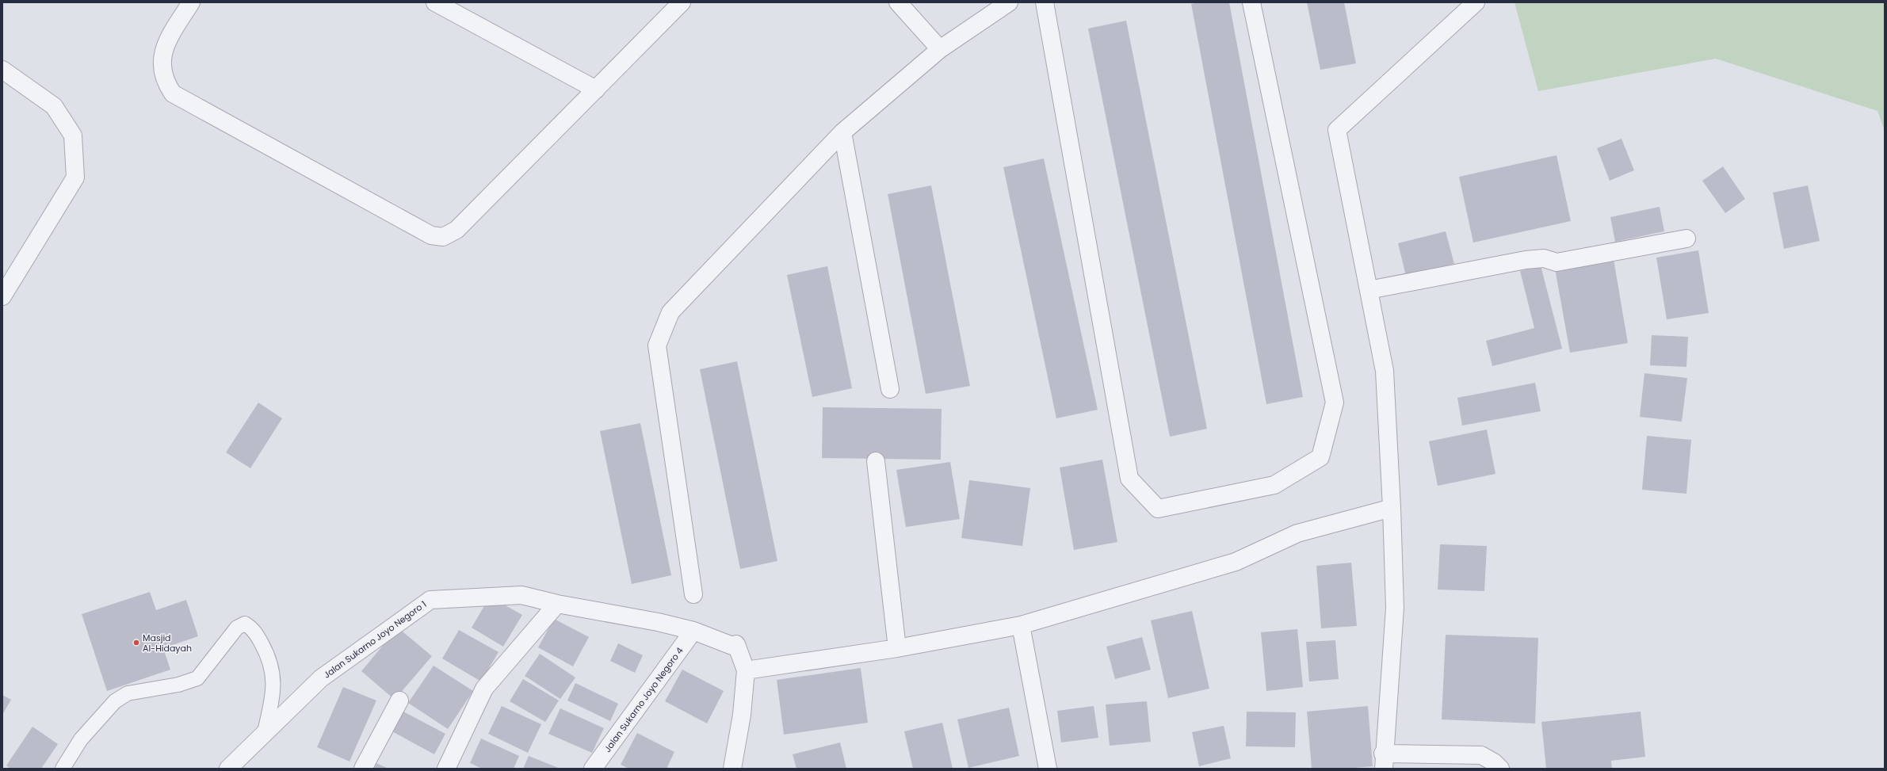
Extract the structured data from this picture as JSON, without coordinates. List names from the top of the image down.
{
  "streets": {
    "street": ["Jalan Sukarno Joyo Negoro 1", "Jalan Sukarno Joyo Negoro 4"]
  },
  "crossings": [
    ["Jalan Sukarno Joyo Negoro 1", "Jalan Sukarno Joyo Negoro 4"]
  ],
  "places": ["Masjid Al-Hidayah"]
}
